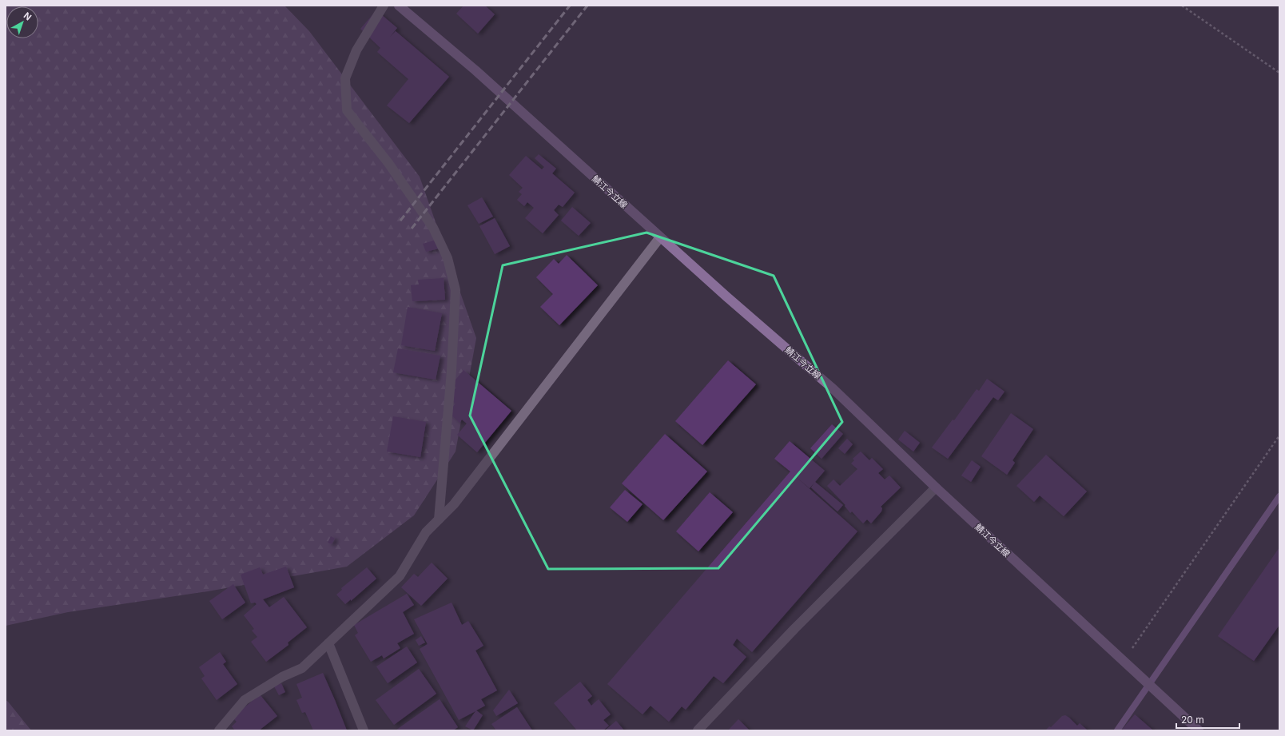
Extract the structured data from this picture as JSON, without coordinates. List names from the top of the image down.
{
  "streets": {
    "main road": ["鯖江今立線"]
  },
  "scale_bar": "20 m",
  "north": "top right"
}
